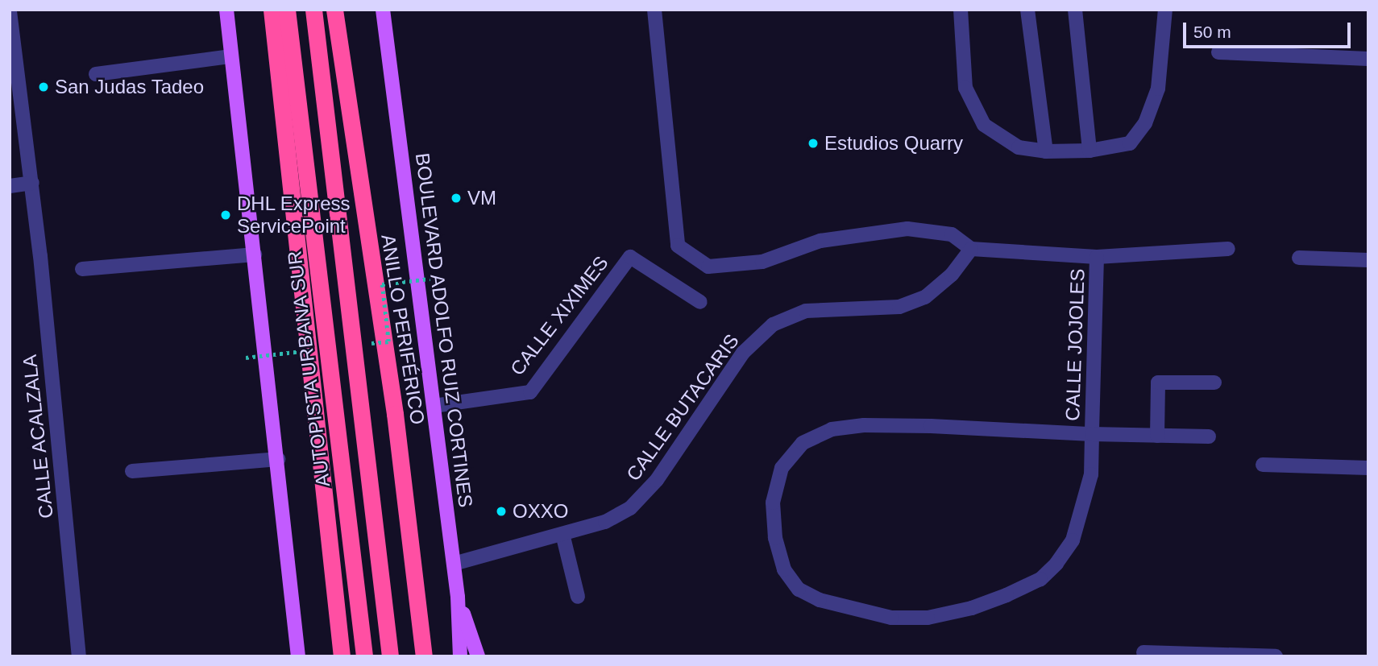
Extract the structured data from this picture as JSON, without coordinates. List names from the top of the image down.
{
  "streets": {
    "highway": ["ANILLO PERIFÉRICO", "AUTOPISTA URBANA SUR"],
    "main road": ["BOULEVARD ADOLFO RUIZ CORTINES"],
    "street": [
      "CALLE XIXIMES",
      "CALLE JOJOLES",
      "CALLE BUTACARIS",
      "CALLE ACALZALA"
    ]
  },
  "crossings": [
    ["CALLE XIXIMES", "BOULEVARD ADOLFO RUIZ CORTINES"],
    ["BOULEVARD ADOLFO RUIZ CORTINES", "CALLE BUTACARIS"]
  ],
  "places": [
    "San Judas Tadeo",
    "Estudios Quarry",
    "VM",
    "DHL Express ServicePoint",
    "OXXO"
  ],
  "scale_bar": "50 m"
}
